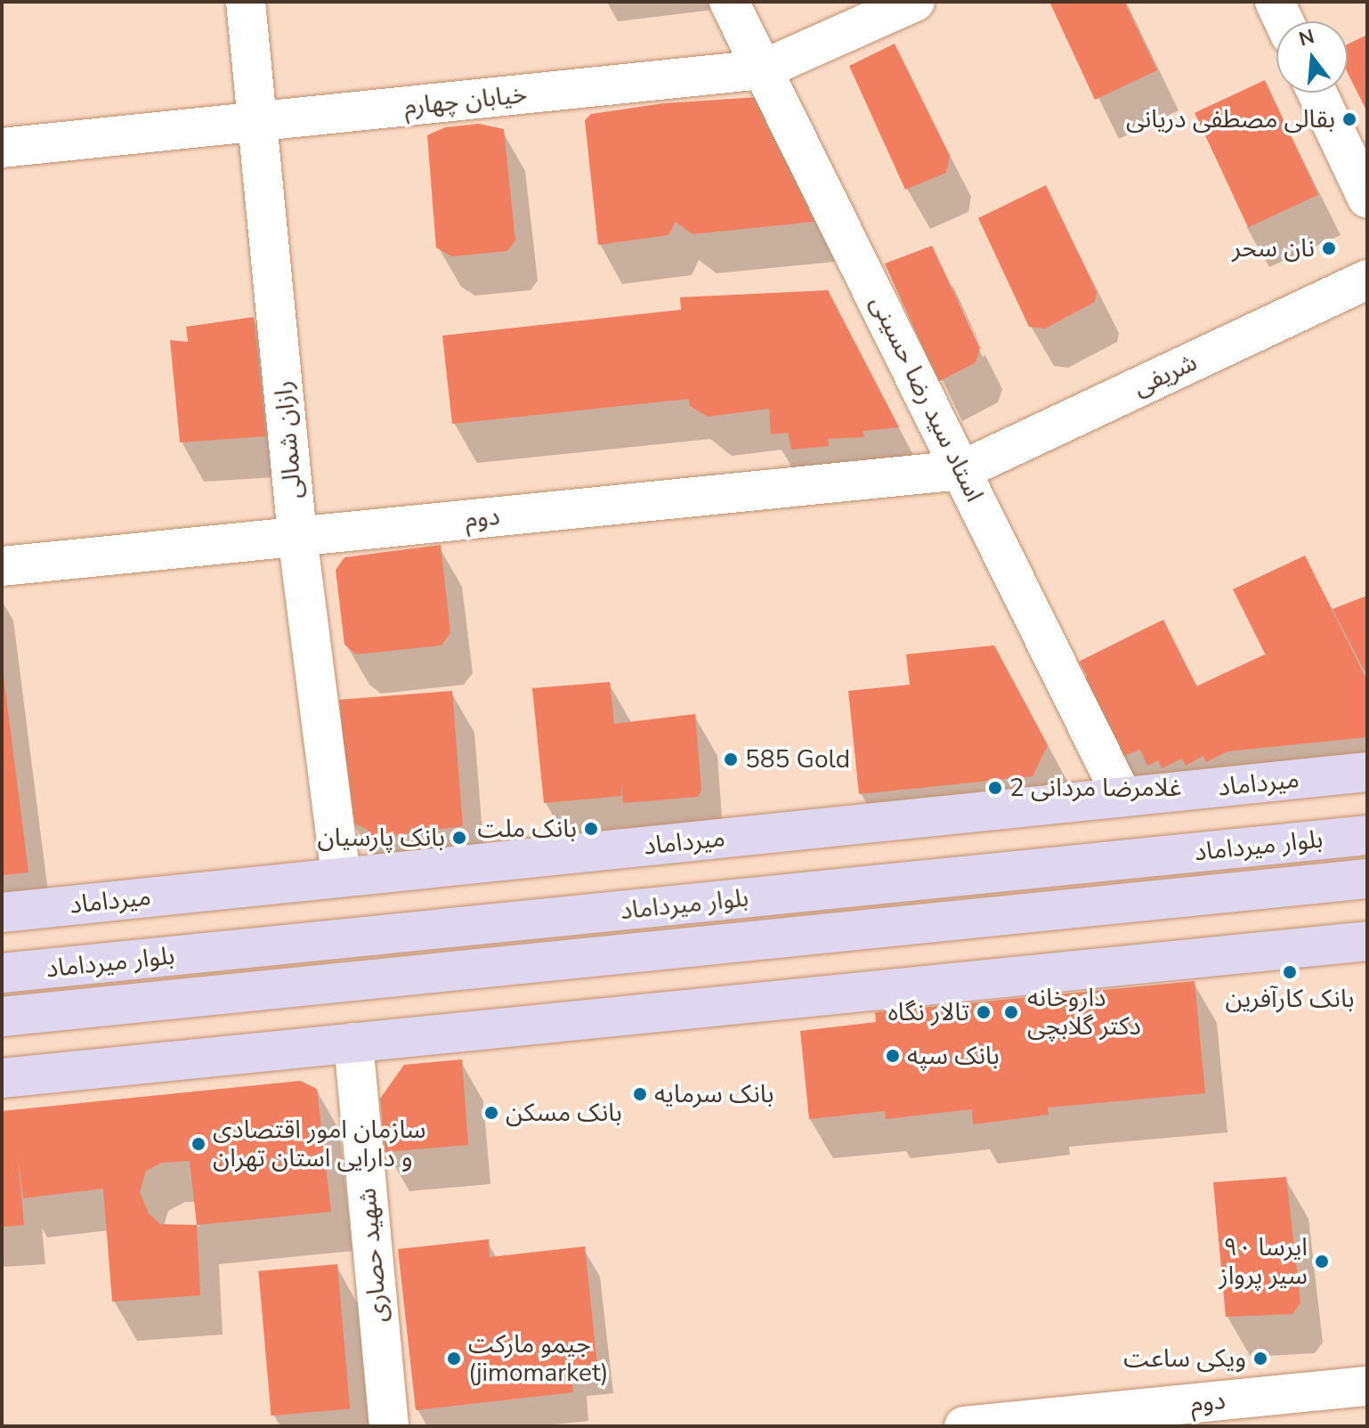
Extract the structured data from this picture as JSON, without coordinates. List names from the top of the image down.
{
  "streets": {
    "main road": ["میرداماد", "بلوار میرداماد"],
    "street": [
      "خیابان چهارم",
      "شریفی",
      "استاد سید رضا حسینی",
      "رازان شمالی",
      "دوم",
      "شهید حصاری"
    ]
  },
  "crossings": [
    ["خیابان چهارم", "استاد سید رضا حسینی"],
    ["خیابان چهارم", "رازان شمالی"],
    ["شریفی", "استاد سید رضا حسینی"],
    ["شریفی", "دوم"],
    ["استاد سید رضا حسینی", "دوم"],
    ["استاد سید رضا حسینی", "میرداماد"],
    ["رازان شمالی", "دوم"],
    ["رازان شمالی", "میرداماد"]
  ],
  "places": [
    "بقالی مصطفی دریانی",
    "نان سحر",
    "585 Gold",
    "غلامرضا مردانی 2",
    "بانک ملت",
    "بانک پارسیان",
    "بانک کارآفرین",
    "تالار نگاه",
    "داروخانه دکتر گلابچی",
    "بانک سپه",
    "بانک سرمایه",
    "بانک مسکن",
    "سازمان امور اقتصادی و دارایی استان تهران",
    "ایرسا ۹۰ سیر پرواز",
    "جیمو مارکت (jimomarket)",
    "ویکی ساعت"
  ],
  "north": "top"
}
